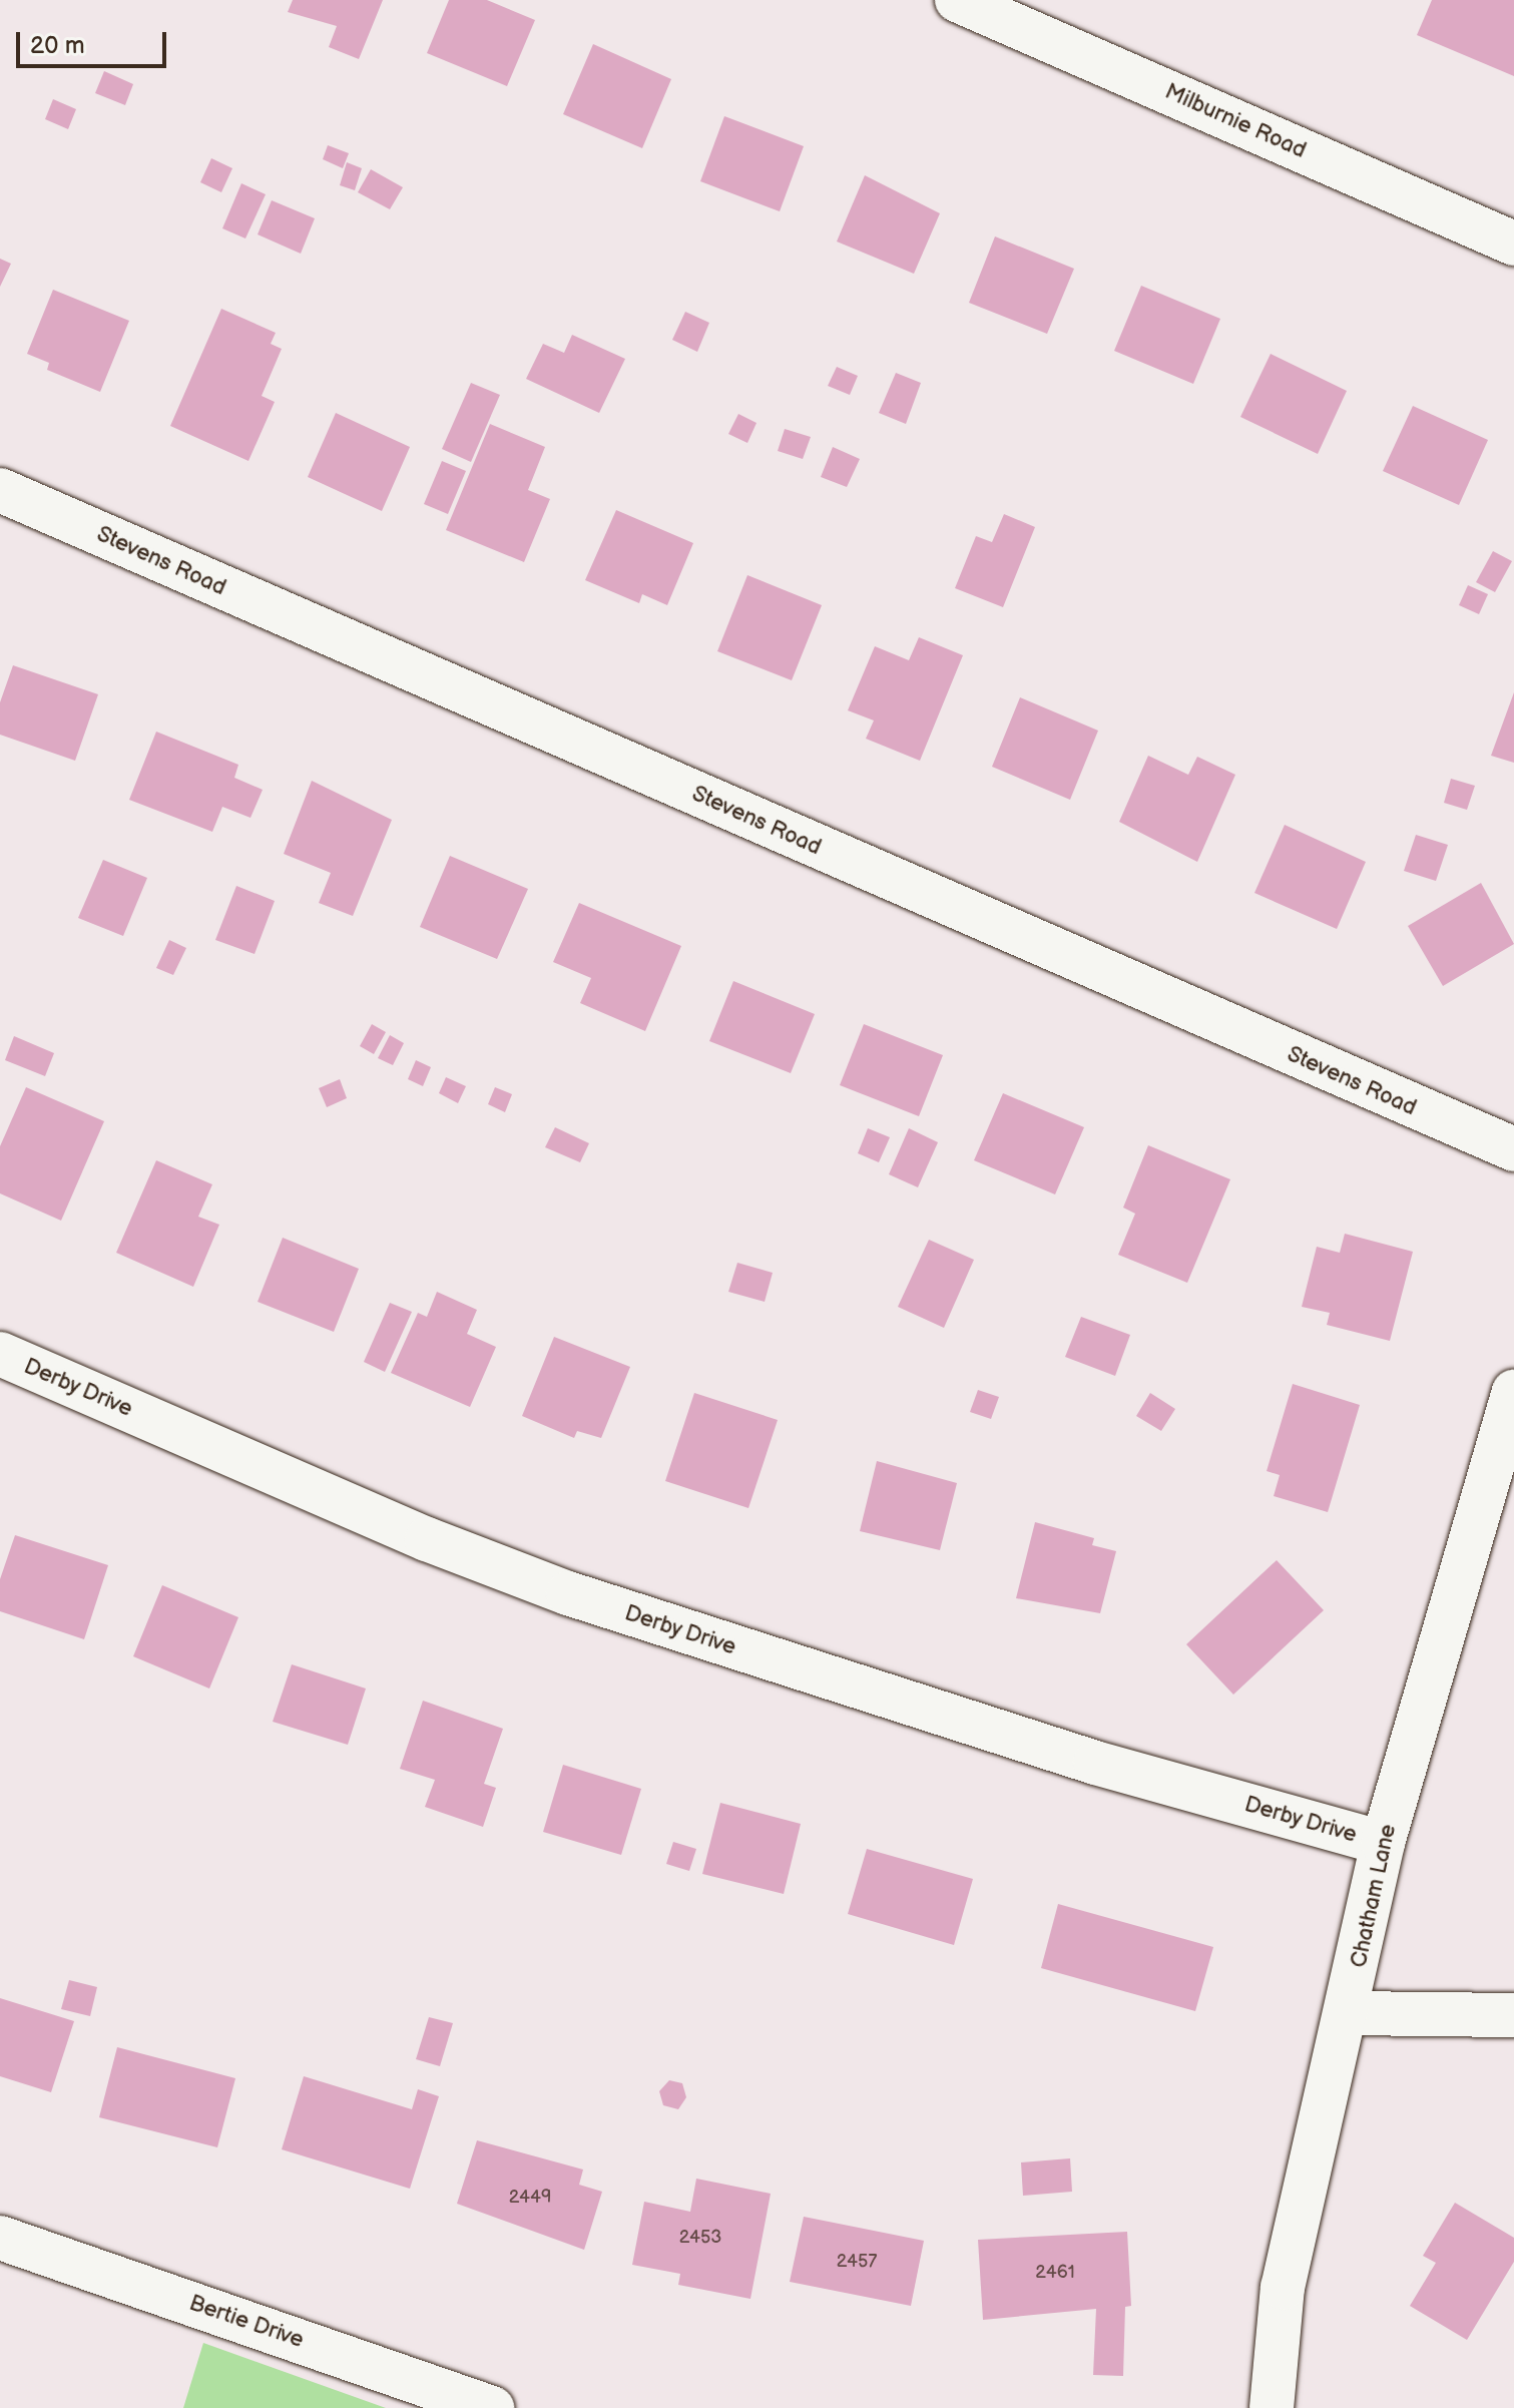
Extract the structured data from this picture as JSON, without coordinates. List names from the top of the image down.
{
  "streets": {
    "street": [
      "Milburnie Road",
      "Stevens Road",
      "Derby Drive",
      "Chatham Lane",
      "Bertie Drive"
    ]
  },
  "crossings": [
    ["Derby Drive", "Chatham Lane"]
  ],
  "house_numbers": [
    "2449",
    "2453",
    "2457",
    "2461"
  ],
  "scale_bar": "20 m"
}
